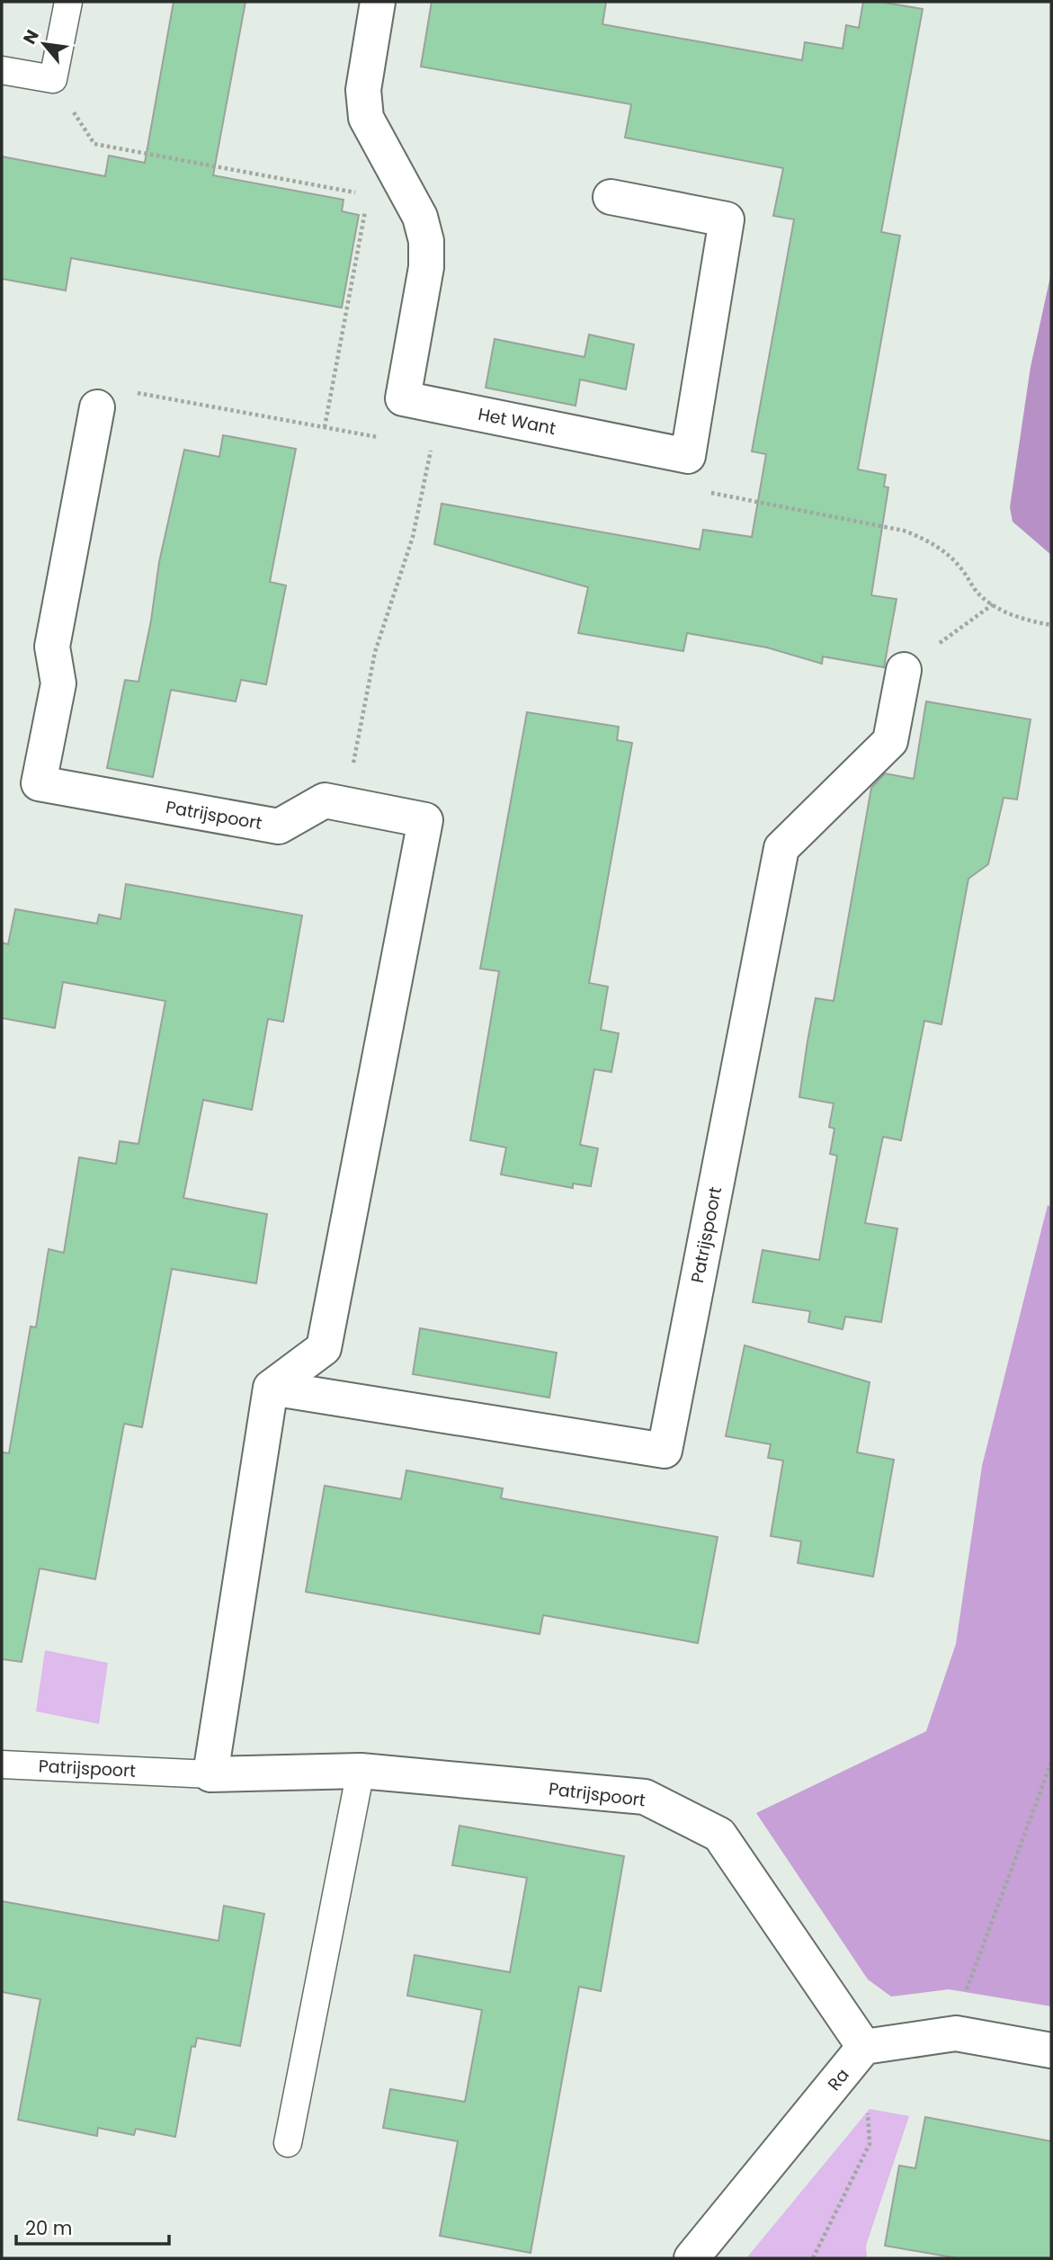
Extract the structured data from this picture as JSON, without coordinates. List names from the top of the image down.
{
  "streets": {
    "street": ["Het Want", "Patrijspoort", "Ra"]
  },
  "crossings": [
    ["Patrijspoort", "Ra"]
  ],
  "scale_bar": "20 m",
  "north": "top left"
}
